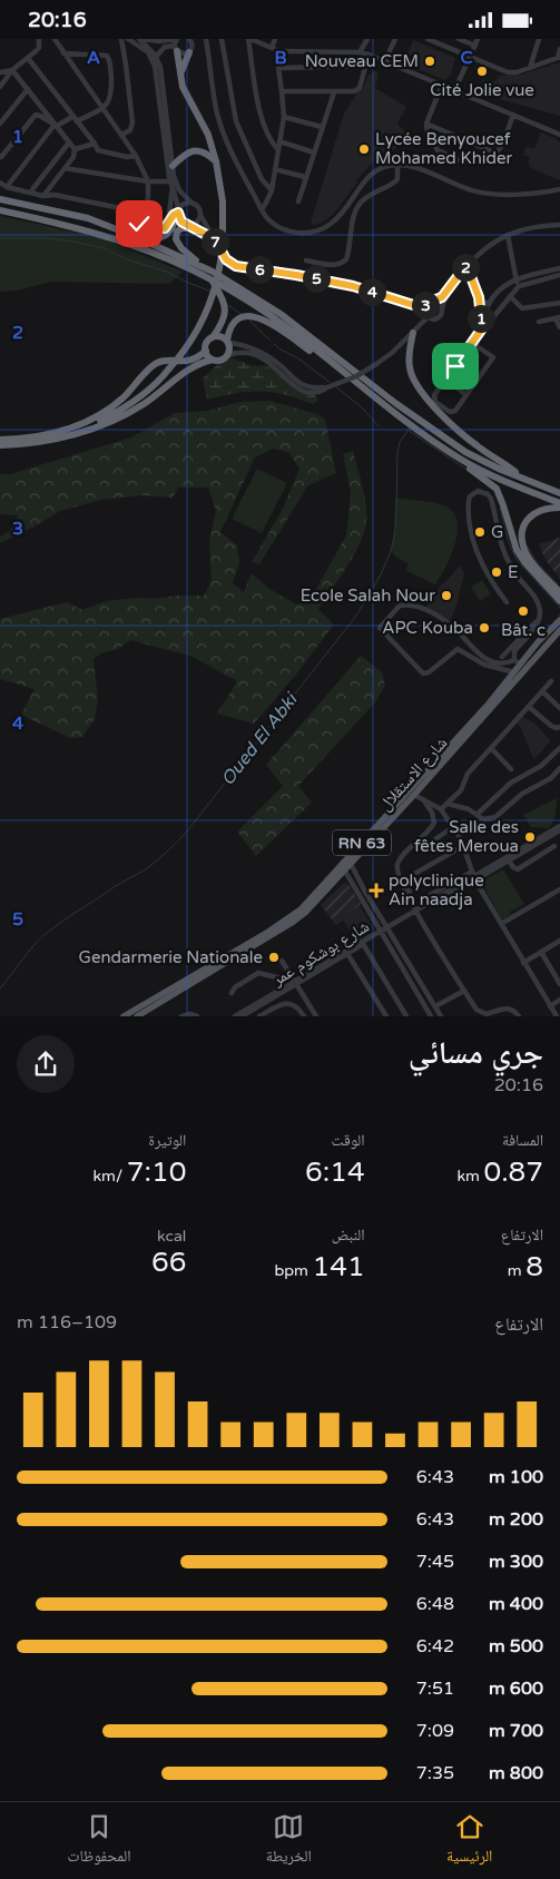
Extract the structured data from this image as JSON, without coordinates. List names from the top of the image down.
{
  "streets": {
    "main road": ["شارع الاستقلال", "RN 63"],
    "street": ["شارع بوشكوم عمر"]
  },
  "crossings": [
    ["شارع الاستقلال", "RN 63"]
  ],
  "water": ["Oued El Abki"],
  "places": {
    "other": [
      "Nouveau CEM",
      "Cité Jolie vue",
      "Lycée Benyoucef Mohamed Khider",
      "G",
      "E",
      "Ecole Salah Nour",
      "Bât. c",
      "APC Kouba",
      "Salle des fêtes Meroua",
      "Gendarmerie Nationale"
    ],
    "health": ["polyclinique Ain naadja"]
  },
  "page": {
    "status": "20:16",
    "pins": [
      "7",
      "2",
      "6",
      "5",
      "4",
      "3",
      "1"
    ],
    "heading": ["جري مسائي", "20:16"],
    "stats": [
      ["المسافة", "0.87 km"],
      ["الوقت", "6:14"],
      ["الوتيرة", "7:10 /km"],
      ["الارتفاع", "8 m"],
      ["النبض", "141 bpm"],
      ["kcal", "66"]
    ],
    "chart": ["الارتفاع", "109–116 m"],
    "list": [
      {
        "name": "100 m",
        "note": "6:43"
      },
      {
        "name": "200 m",
        "note": "6:43"
      },
      {
        "name": "300 m",
        "note": "7:45"
      },
      {
        "name": "400 m",
        "note": "6:48"
      },
      {
        "name": "500 m",
        "note": "6:42"
      },
      {
        "name": "600 m",
        "note": "7:51"
      },
      {
        "name": "700 m",
        "note": "7:09"
      },
      {
        "name": "800 m",
        "note": "7:35"
      }
    ],
    "tabs": ["الرئيسية", "الخريطة", "المحفوظات"]
  },
  "grid": {
    "columns": ["A", "B", "C"],
    "rows": [
      "1",
      "2",
      "3",
      "4",
      "5"
    ]
  }
}
